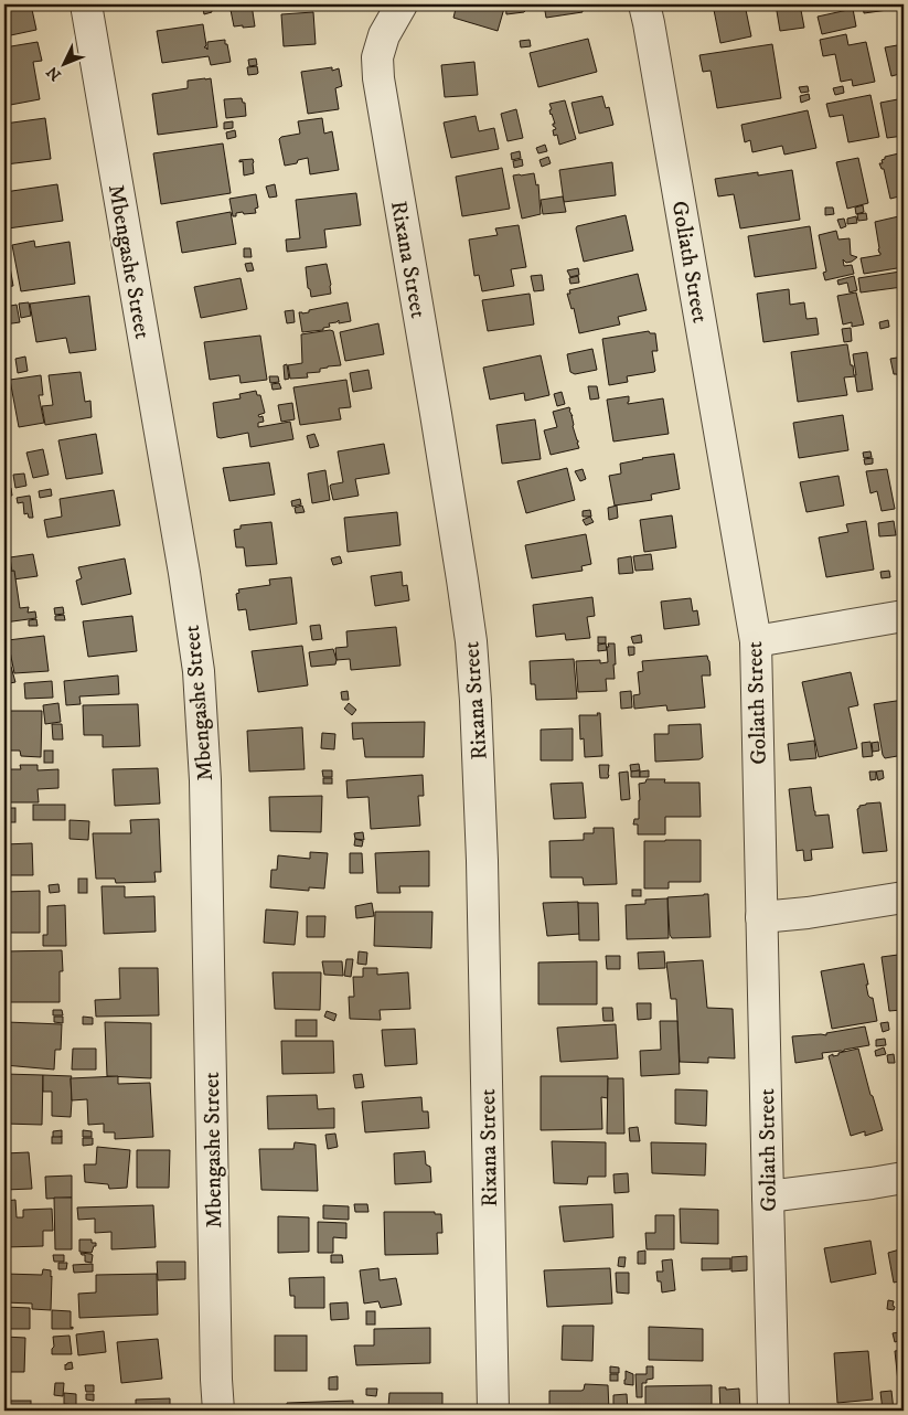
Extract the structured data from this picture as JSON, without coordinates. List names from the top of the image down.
{
  "streets": {
    "street": ["Rixana Street", "Mbengashe Street", "Goliath Street"]
  },
  "north": "bottom left"
}
